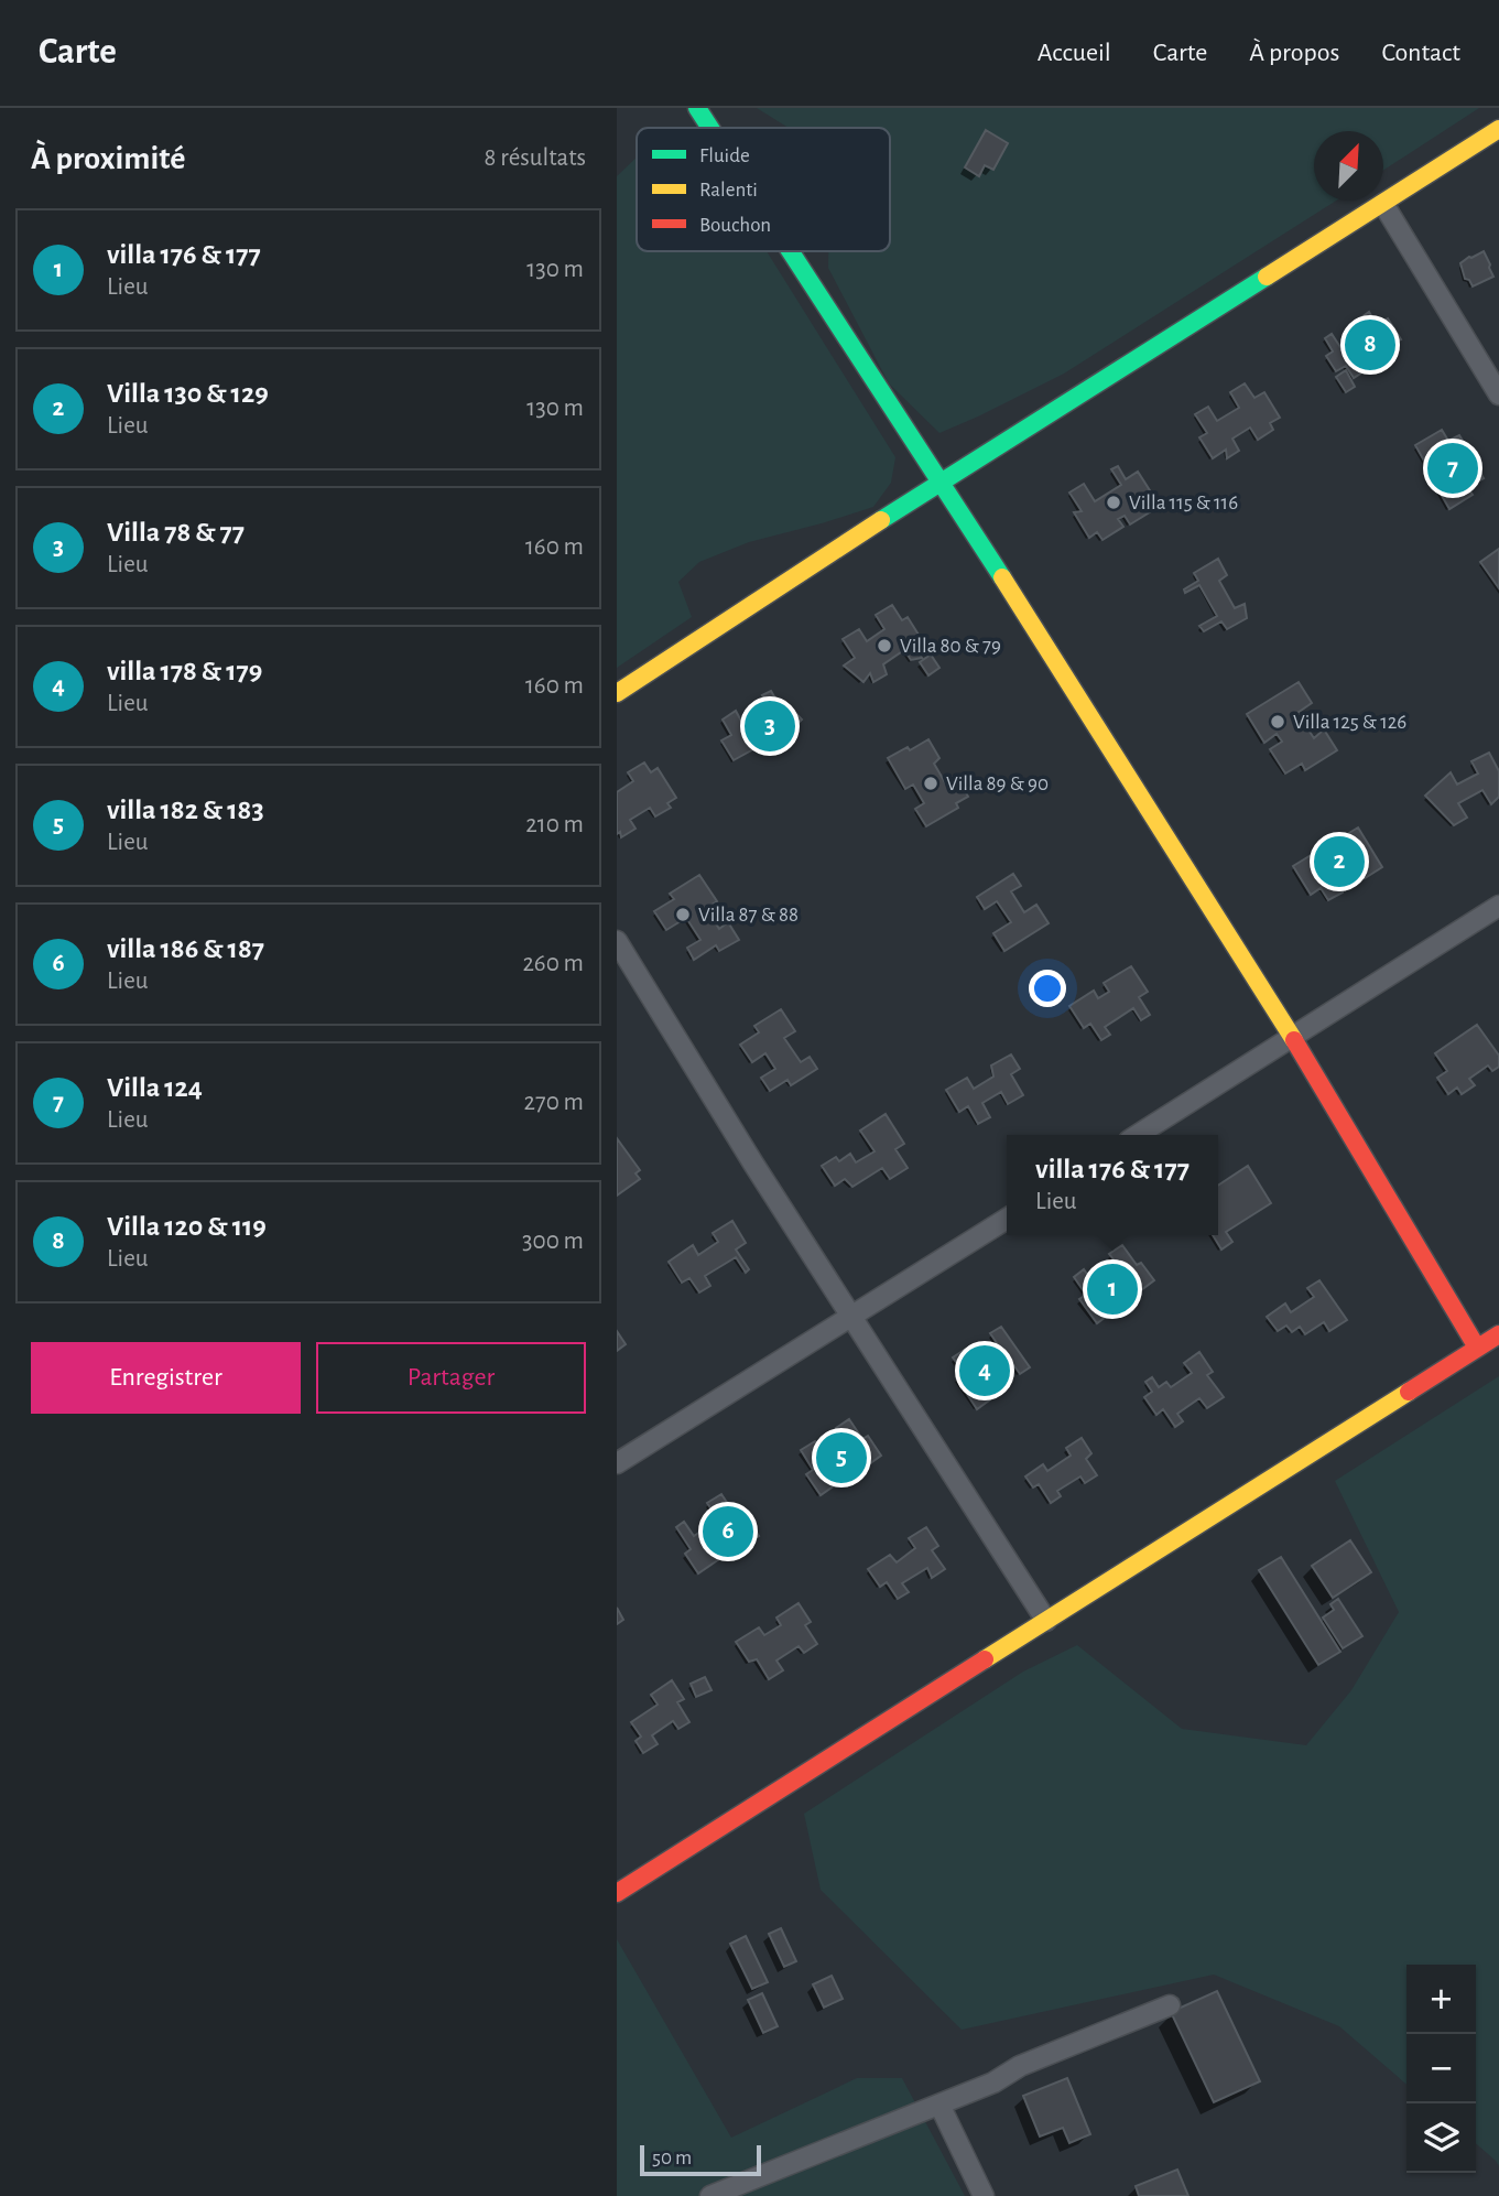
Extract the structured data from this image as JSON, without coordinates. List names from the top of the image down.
{
  "places": [
    "Villa 115 & 116",
    "Villa 80 & 79",
    "Villa 125 & 126",
    "Villa 89 & 90",
    "Villa 87 & 88"
  ],
  "legend": ["Fluide", "Ralenti", "Bouchon"],
  "scale_bar": "50 m",
  "north": "top right",
  "page": {
    "header": "Carte",
    "nav": [
      "Accueil",
      "Carte",
      "À propos",
      "Contact"
    ],
    "heading": ["À proximité", "8 résultats"],
    "list": [
      {
        "mark": "1",
        "name": "villa 176 & 177",
        "note": "Lieu",
        "value": "130 m"
      },
      {
        "mark": "2",
        "name": "Villa 130 & 129",
        "note": "Lieu",
        "value": "130 m"
      },
      {
        "mark": "3",
        "name": "Villa 78 & 77",
        "note": "Lieu",
        "value": "160 m"
      },
      {
        "mark": "4",
        "name": "villa 178 & 179",
        "note": "Lieu",
        "value": "160 m"
      },
      {
        "mark": "5",
        "name": "villa 182 & 183",
        "note": "Lieu",
        "value": "210 m"
      },
      {
        "mark": "6",
        "name": "villa 186 & 187",
        "note": "Lieu",
        "value": "260 m"
      },
      {
        "mark": "7",
        "name": "Villa 124",
        "note": "Lieu",
        "value": "270 m"
      },
      {
        "mark": "8",
        "name": "Villa 120 & 119",
        "note": "Lieu",
        "value": "300 m"
      }
    ],
    "pins": [
      "8",
      "7",
      "3",
      "2",
      "1",
      "4",
      "5",
      "6"
    ],
    "popup": ["villa 176 & 177", "Lieu"],
    "buttons": ["Enregistrer", "Partager"],
    "map_buttons": ["+", "−"],
    "scale": "50 m"
  }
}
